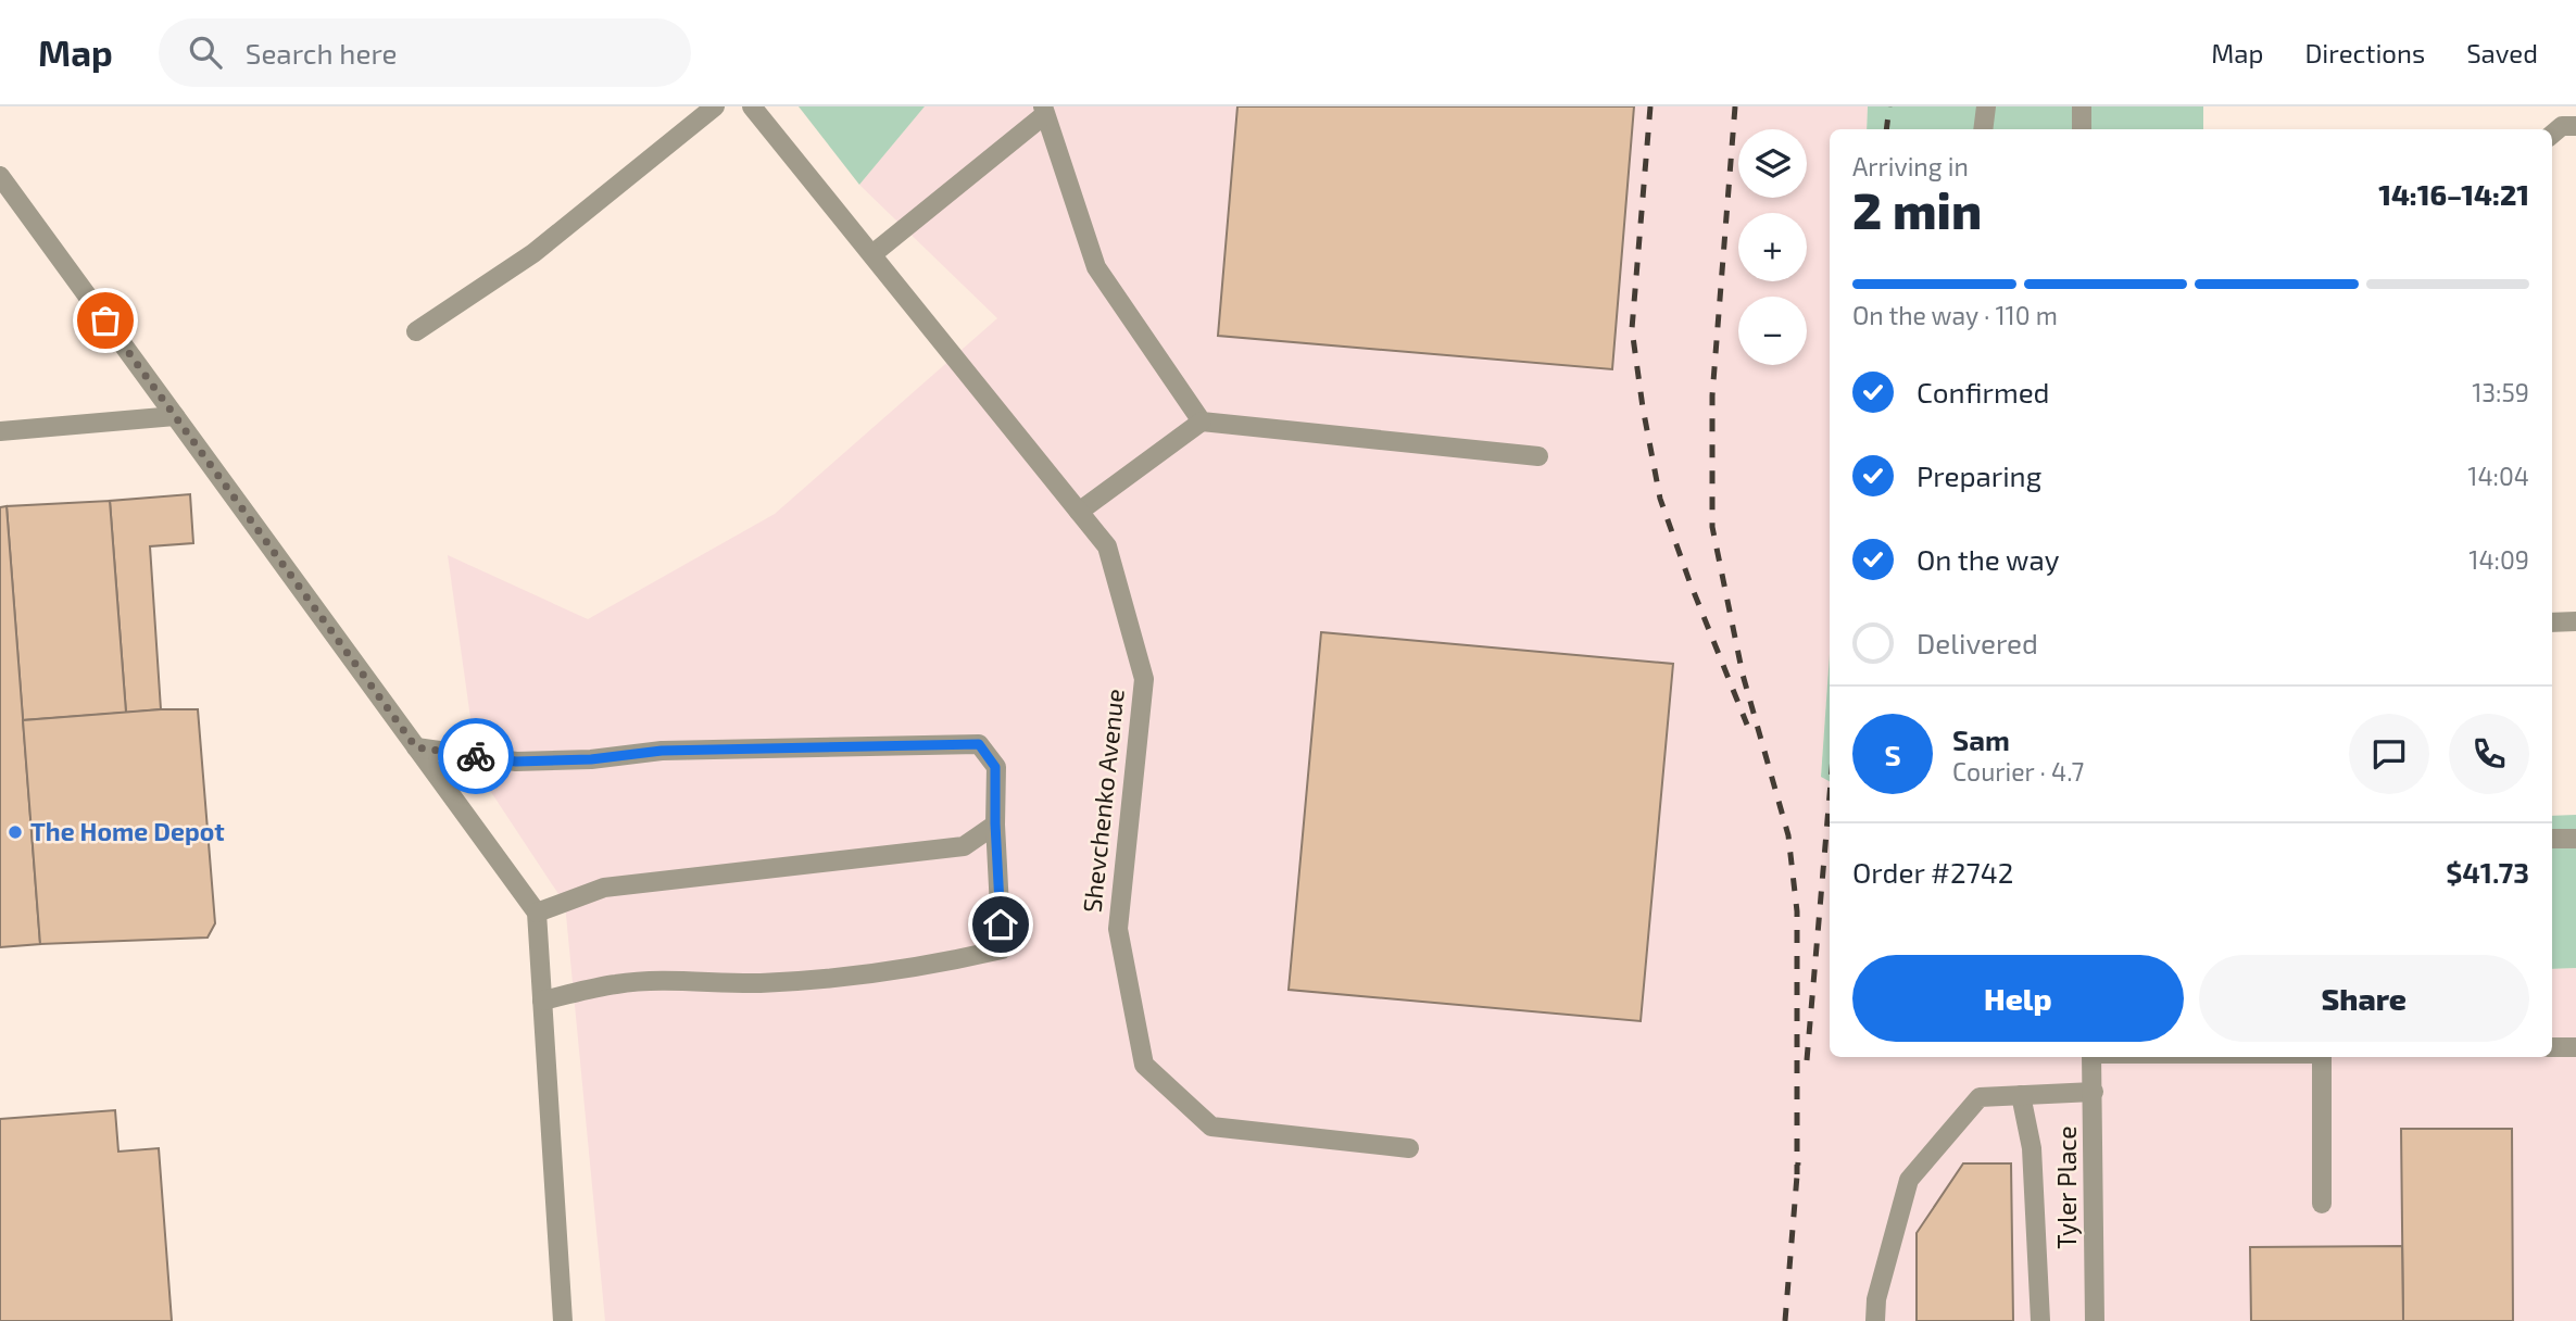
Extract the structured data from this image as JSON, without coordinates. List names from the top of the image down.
{
  "streets": {
    "street": ["Shevchenko Avenue", "Tyler Place"]
  },
  "places": ["The Home Depot"],
  "page": {
    "header": "Map",
    "search": "Search here",
    "nav": ["Map", "Directions", "Saved"],
    "map_buttons": ["+", "−"],
    "heading": ["2 min", "Arriving in", "14:16–14:21"],
    "panel": [
      "Sam",
      "Courier · 4.7",
      "Order #2742",
      "$41.73"
    ],
    "bar": "On the way · 110 m",
    "list": [
      ["Confirmed", "13:59"],
      ["Preparing", "14:04"],
      ["On the way", "14:09"],
      "Delivered"
    ],
    "round": "S",
    "buttons": ["Help", "Share"]
  }
}
